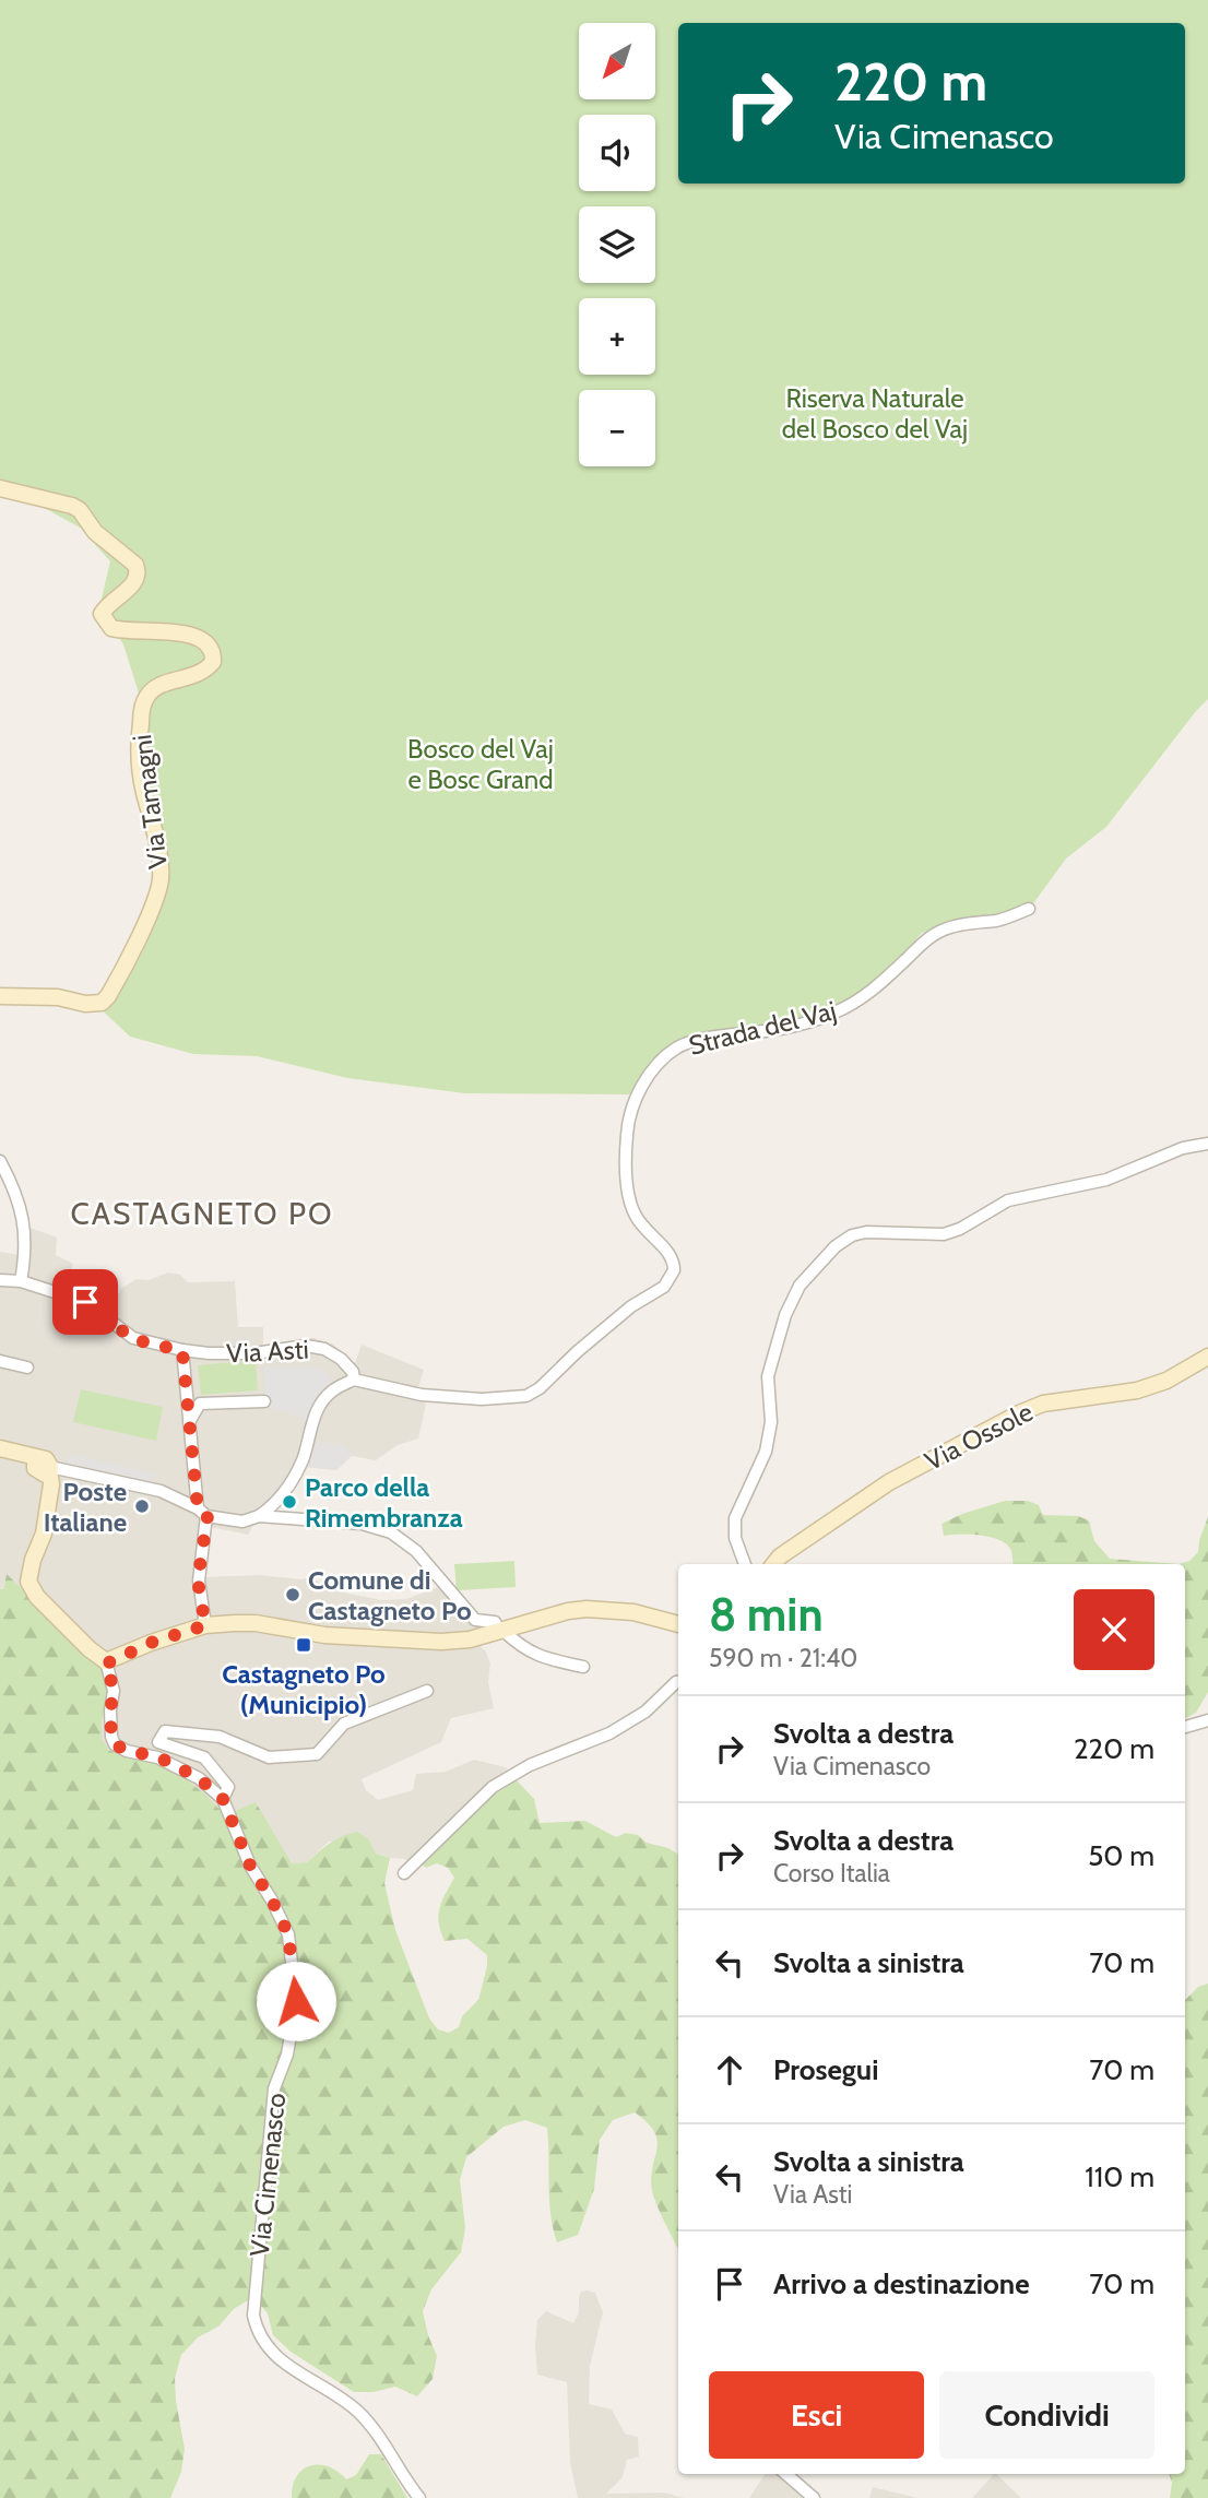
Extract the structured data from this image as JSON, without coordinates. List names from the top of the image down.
{
  "streets": {
    "street": [
      "Via Tamagni",
      "Strada del Vaj",
      "Via Asti",
      "Via Ossole",
      "Via Cimenasco"
    ]
  },
  "crossings": [
    ["Strada del Vaj", "Via Asti"]
  ],
  "districts": ["CASTAGNETO PO"],
  "parks": ["Riserva Naturale del Bosco del Vaj", "Bosco del Vaj e Bosc Grand"],
  "places": {
    "other": ["Parco della Rimembranza", "Poste Italiane", "Comune di Castagneto Po"],
    "transit": ["Castagneto Po (Municipio)"]
  },
  "north": "bottom left",
  "page": {
    "map_buttons": ["+", "−"],
    "turn": ["220 m", "Via Cimenasco"],
    "heading": ["8 min", "590 m · 21:40"],
    "list": [
      {
        "name": "Svolta a destra",
        "note": "Via Cimenasco",
        "value": "220 m"
      },
      {
        "name": "Svolta a destra",
        "note": "Corso Italia",
        "value": "50 m"
      },
      {
        "name": "Svolta a sinistra",
        "value": "70 m"
      },
      {
        "name": "Prosegui",
        "value": "70 m"
      },
      {
        "name": "Svolta a sinistra",
        "note": "Via Asti",
        "value": "110 m"
      },
      {
        "name": "Arrivo a destinazione",
        "value": "70 m"
      }
    ],
    "buttons": ["Esci", "Condividi"]
  }
}
